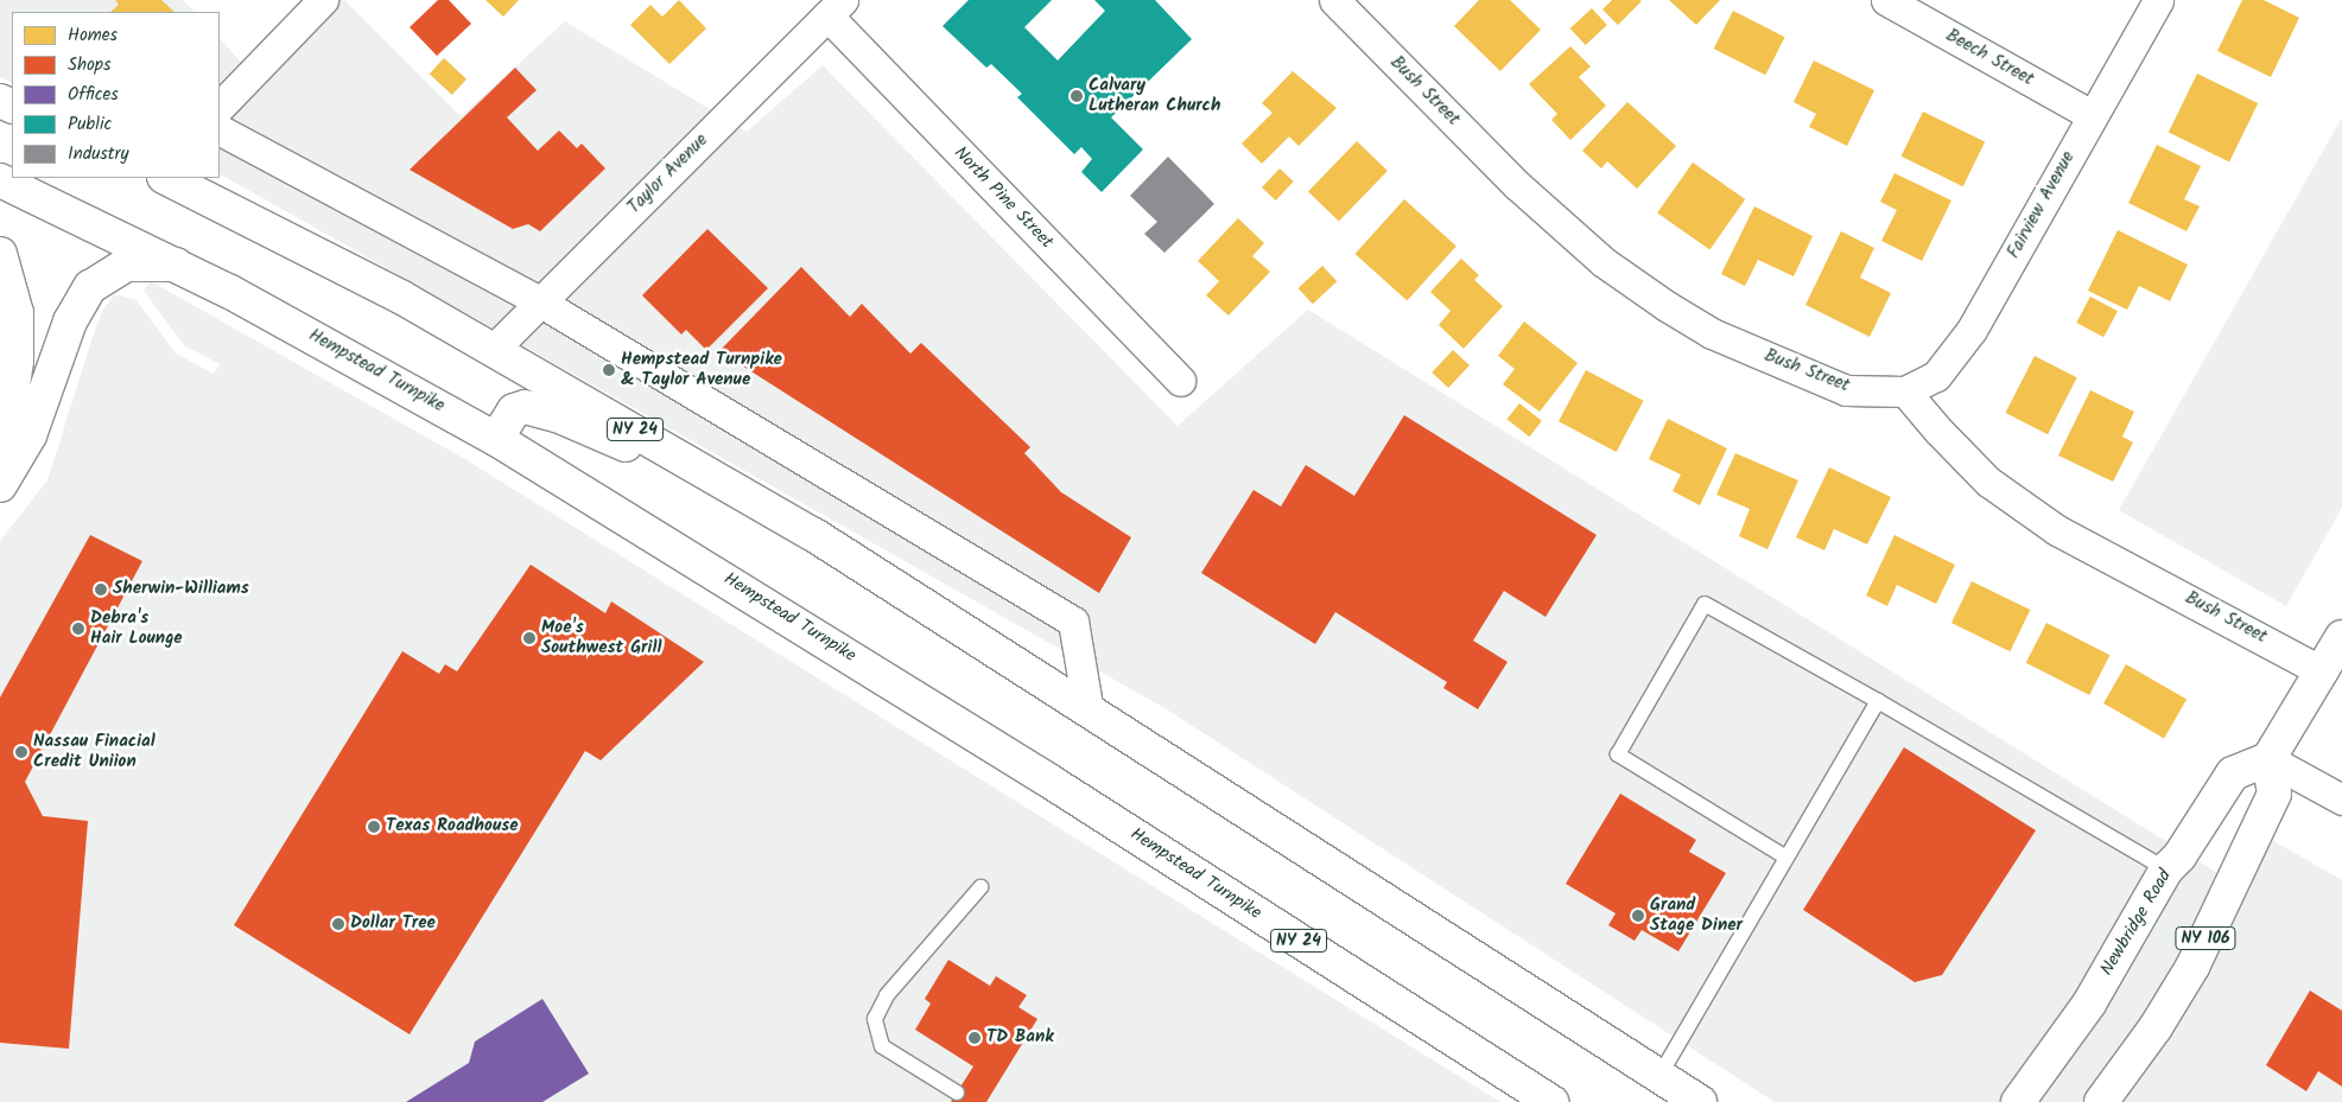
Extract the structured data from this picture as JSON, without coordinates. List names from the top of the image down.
{
  "streets": {
    "main road": [
      "Hempstead Turnpike",
      "NY 24",
      "Newbridge Road",
      "NY 106"
    ],
    "street": [
      "Beech Street",
      "Bush Street",
      "Taylor Avenue",
      "North Pine Street",
      "Fairview Avenue"
    ]
  },
  "crossings": [
    ["Beech Street", "Fairview Avenue"],
    ["Bush Street", "Fairview Avenue"],
    ["Taylor Avenue", "North Pine Street"],
    ["Taylor Avenue", "NY 24"],
    ["Newbridge Road", "NY 106"]
  ],
  "places": [
    "Calvary Lutheran Church",
    "Hempstead Turnpike & Taylor Avenue",
    "Sherwin-Williams",
    "Debra's Hair Lounge",
    "Moe's Southwest Grill",
    "Nassau Finacial Credit Uniion",
    "Texas Roadhouse",
    "Grand Stage Diner",
    "Dollar Tree",
    "TD Bank"
  ],
  "legend": [
    "Homes",
    "Shops",
    "Offices",
    "Public",
    "Industry"
  ]
}
